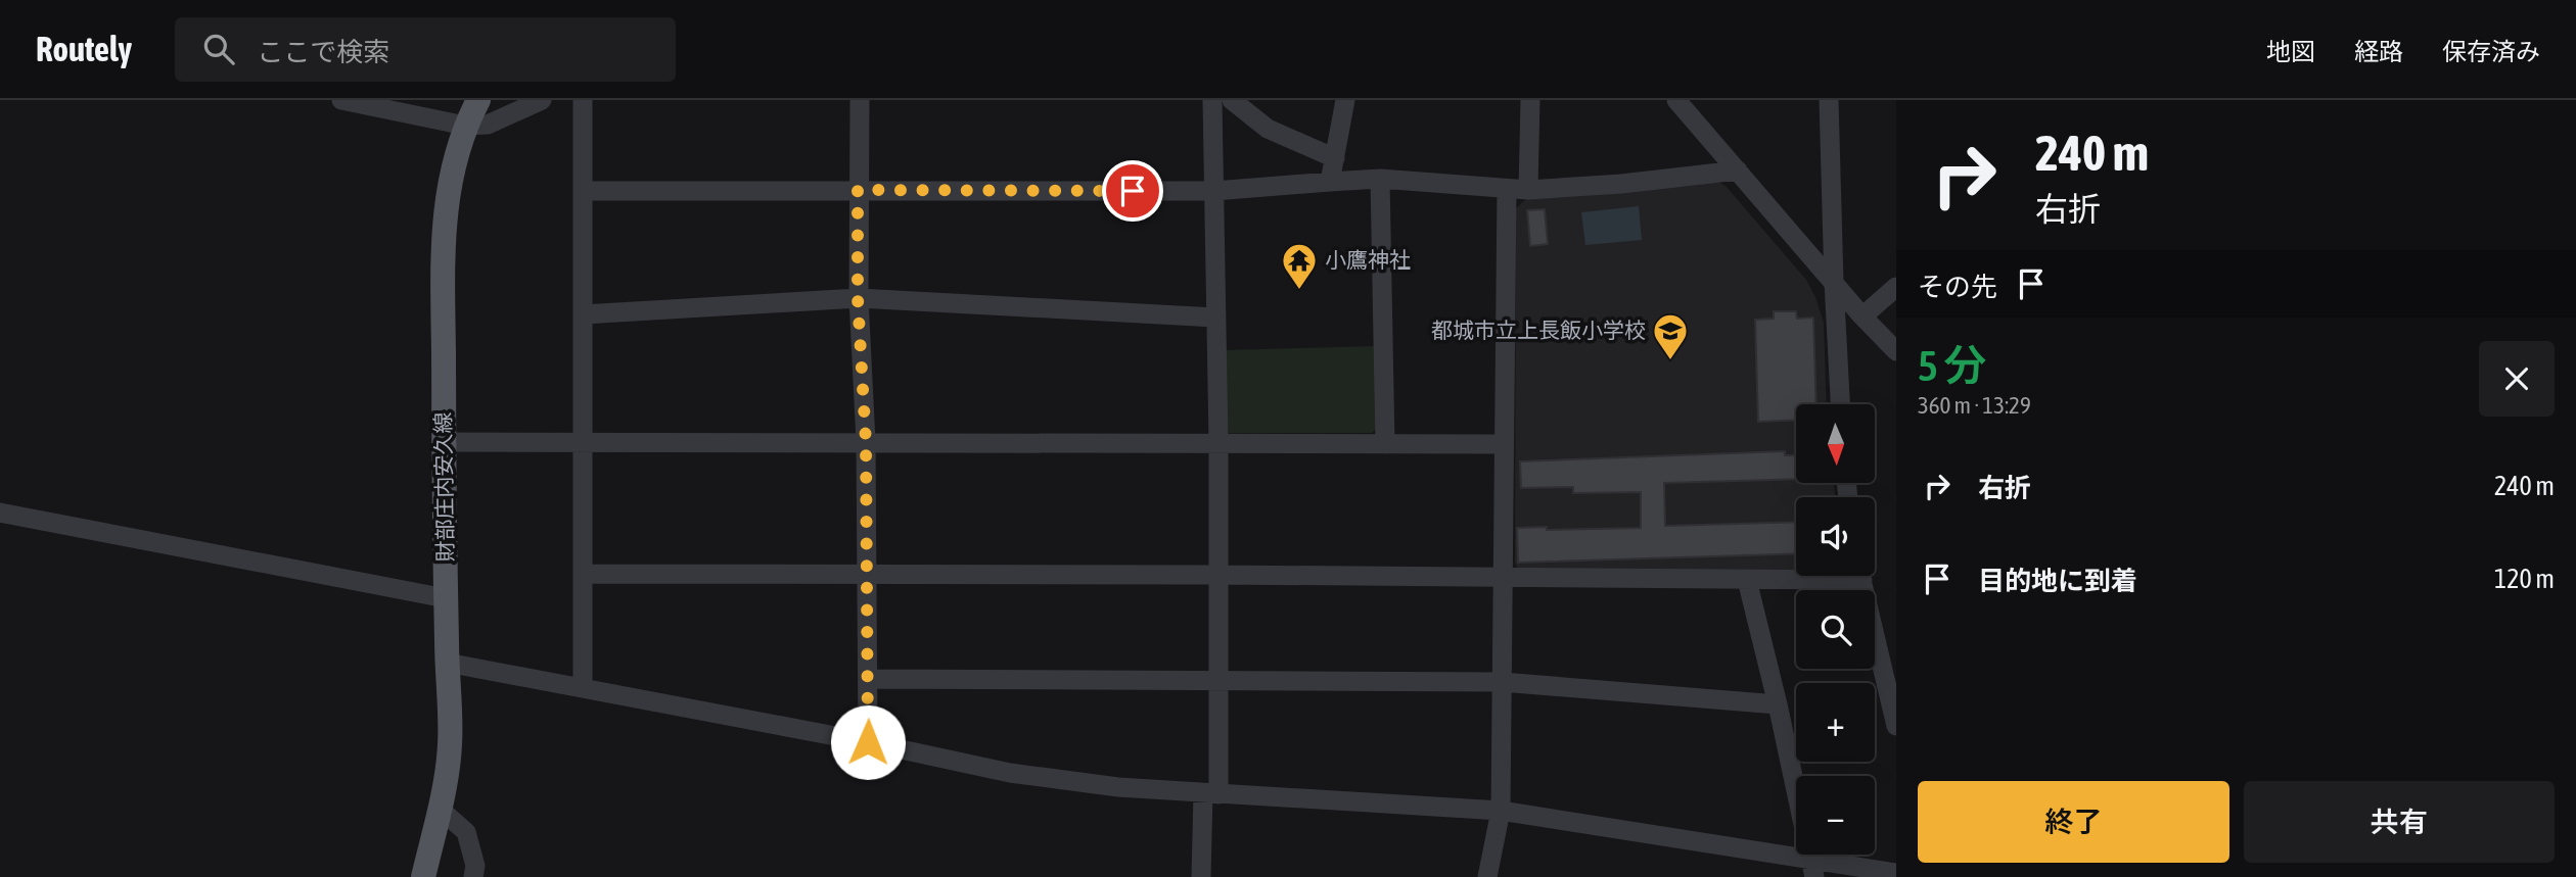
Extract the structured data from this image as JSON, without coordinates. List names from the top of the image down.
{
  "streets": {
    "main road": ["財部庄内安久線"]
  },
  "places": {
    "temple": ["小鷹神社"],
    "school or university": ["都城市立上長飯小学校"]
  },
  "north": "bottom",
  "page": {
    "header": "Routely",
    "search": "ここで検索",
    "nav": ["地図", "経路", "保存済み"],
    "turn": ["240 m", "右折"],
    "then": "その先",
    "heading": ["5 分", "360 m · 13:29"],
    "map_buttons": ["+", "−"],
    "list": [
      {
        "name": "右折",
        "value": "240 m"
      },
      {
        "name": "目的地に到着",
        "value": "120 m"
      }
    ],
    "buttons": ["終了", "共有"]
  }
}
